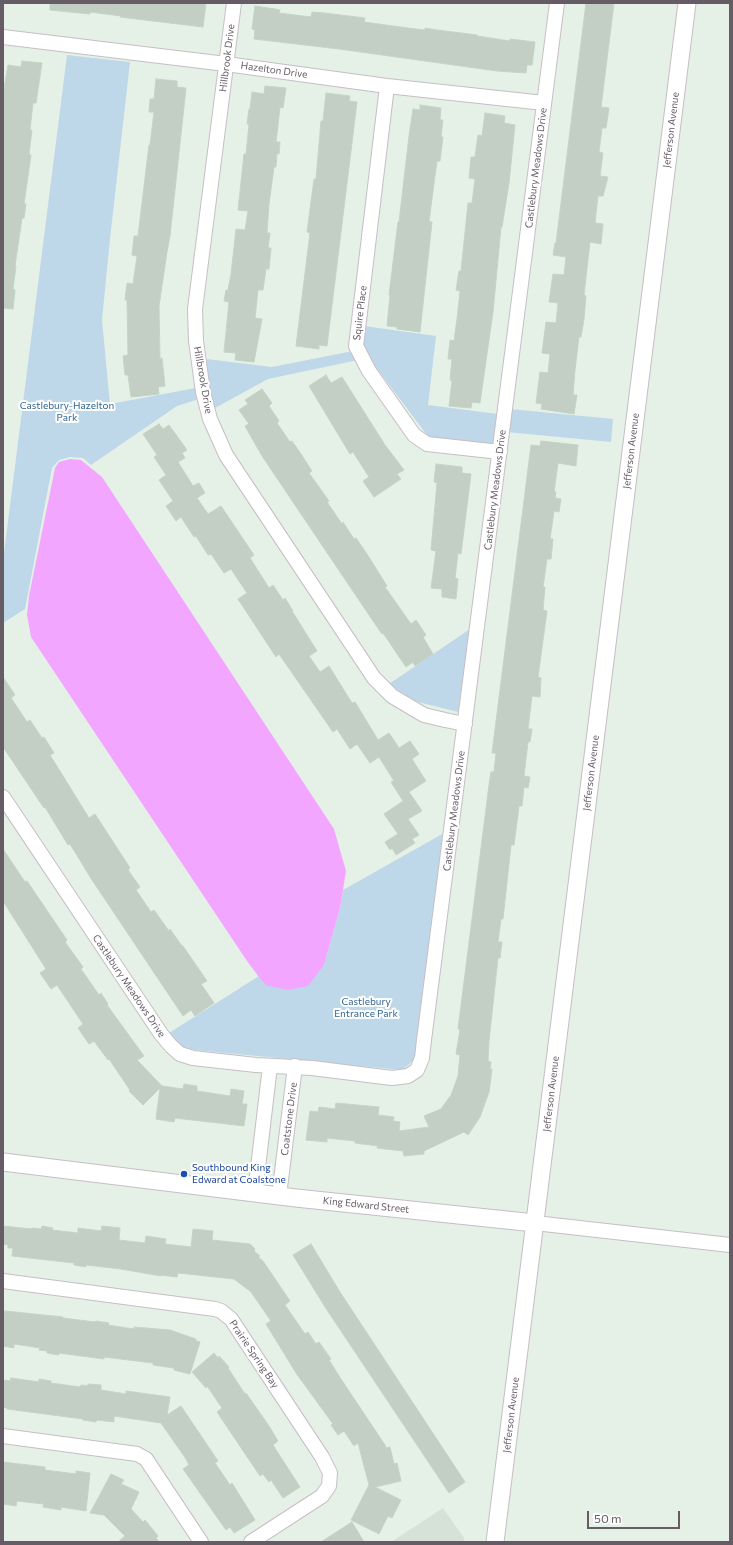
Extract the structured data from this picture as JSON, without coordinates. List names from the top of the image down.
{
  "streets": {
    "street": [
      "Hillbrook Drive",
      "Hazelton Drive",
      "Jefferson Avenue",
      "Castlebury Meadows Drive",
      "Squire Place",
      "Coatstone Drive",
      "King Edward Street",
      "Prairie Spring Bay"
    ]
  },
  "crossings": [
    ["Hillbrook Drive", "Hazelton Drive"],
    ["Hillbrook Drive", "Castlebury Meadows Drive"],
    ["Hazelton Drive", "Castlebury Meadows Drive"],
    ["Hazelton Drive", "Squire Place"],
    ["Jefferson Avenue", "King Edward Street"],
    ["Castlebury Meadows Drive", "Squire Place"],
    ["Castlebury Meadows Drive", "Coatstone Drive"],
    ["Coatstone Drive", "King Edward Street"]
  ],
  "parks": ["Castlebury-Hazelton Park", "Castlebury Entrance Park"],
  "places": ["Southbound King Edward at Coalstone"],
  "scale_bar": "50 m"
}
